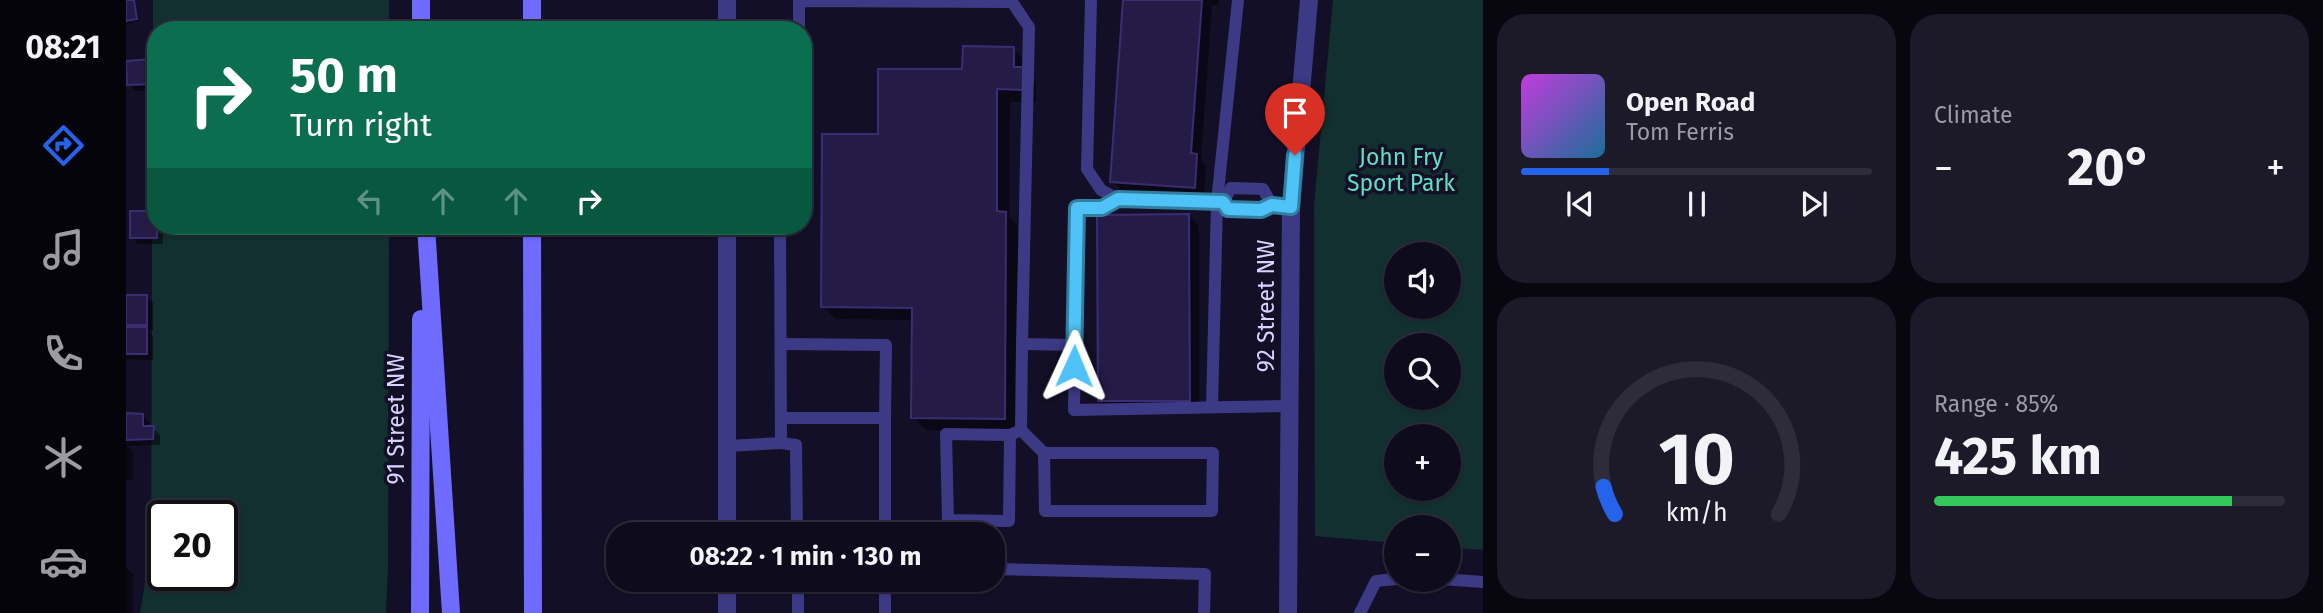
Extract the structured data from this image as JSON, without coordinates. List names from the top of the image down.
{
  "streets": {
    "main road": ["91 Street NW"],
    "street": ["92 Street NW"]
  },
  "parks": ["John Fry Sport Park"],
  "page": {
    "tabs": "08:21",
    "tile": [
      "Climate",
      ["Range · 85%", "425 km"]
    ],
    "turn": ["50 m", "Turn right"],
    "song": ["Open Road", "Tom Ferris"],
    "heat": ["−", "20°", "+"],
    "map_buttons": ["+", "−"],
    "limit": "20",
    "trip": "08:22 · 1 min · 130 m",
    "gauge": ["10", "km/h"]
  }
}
